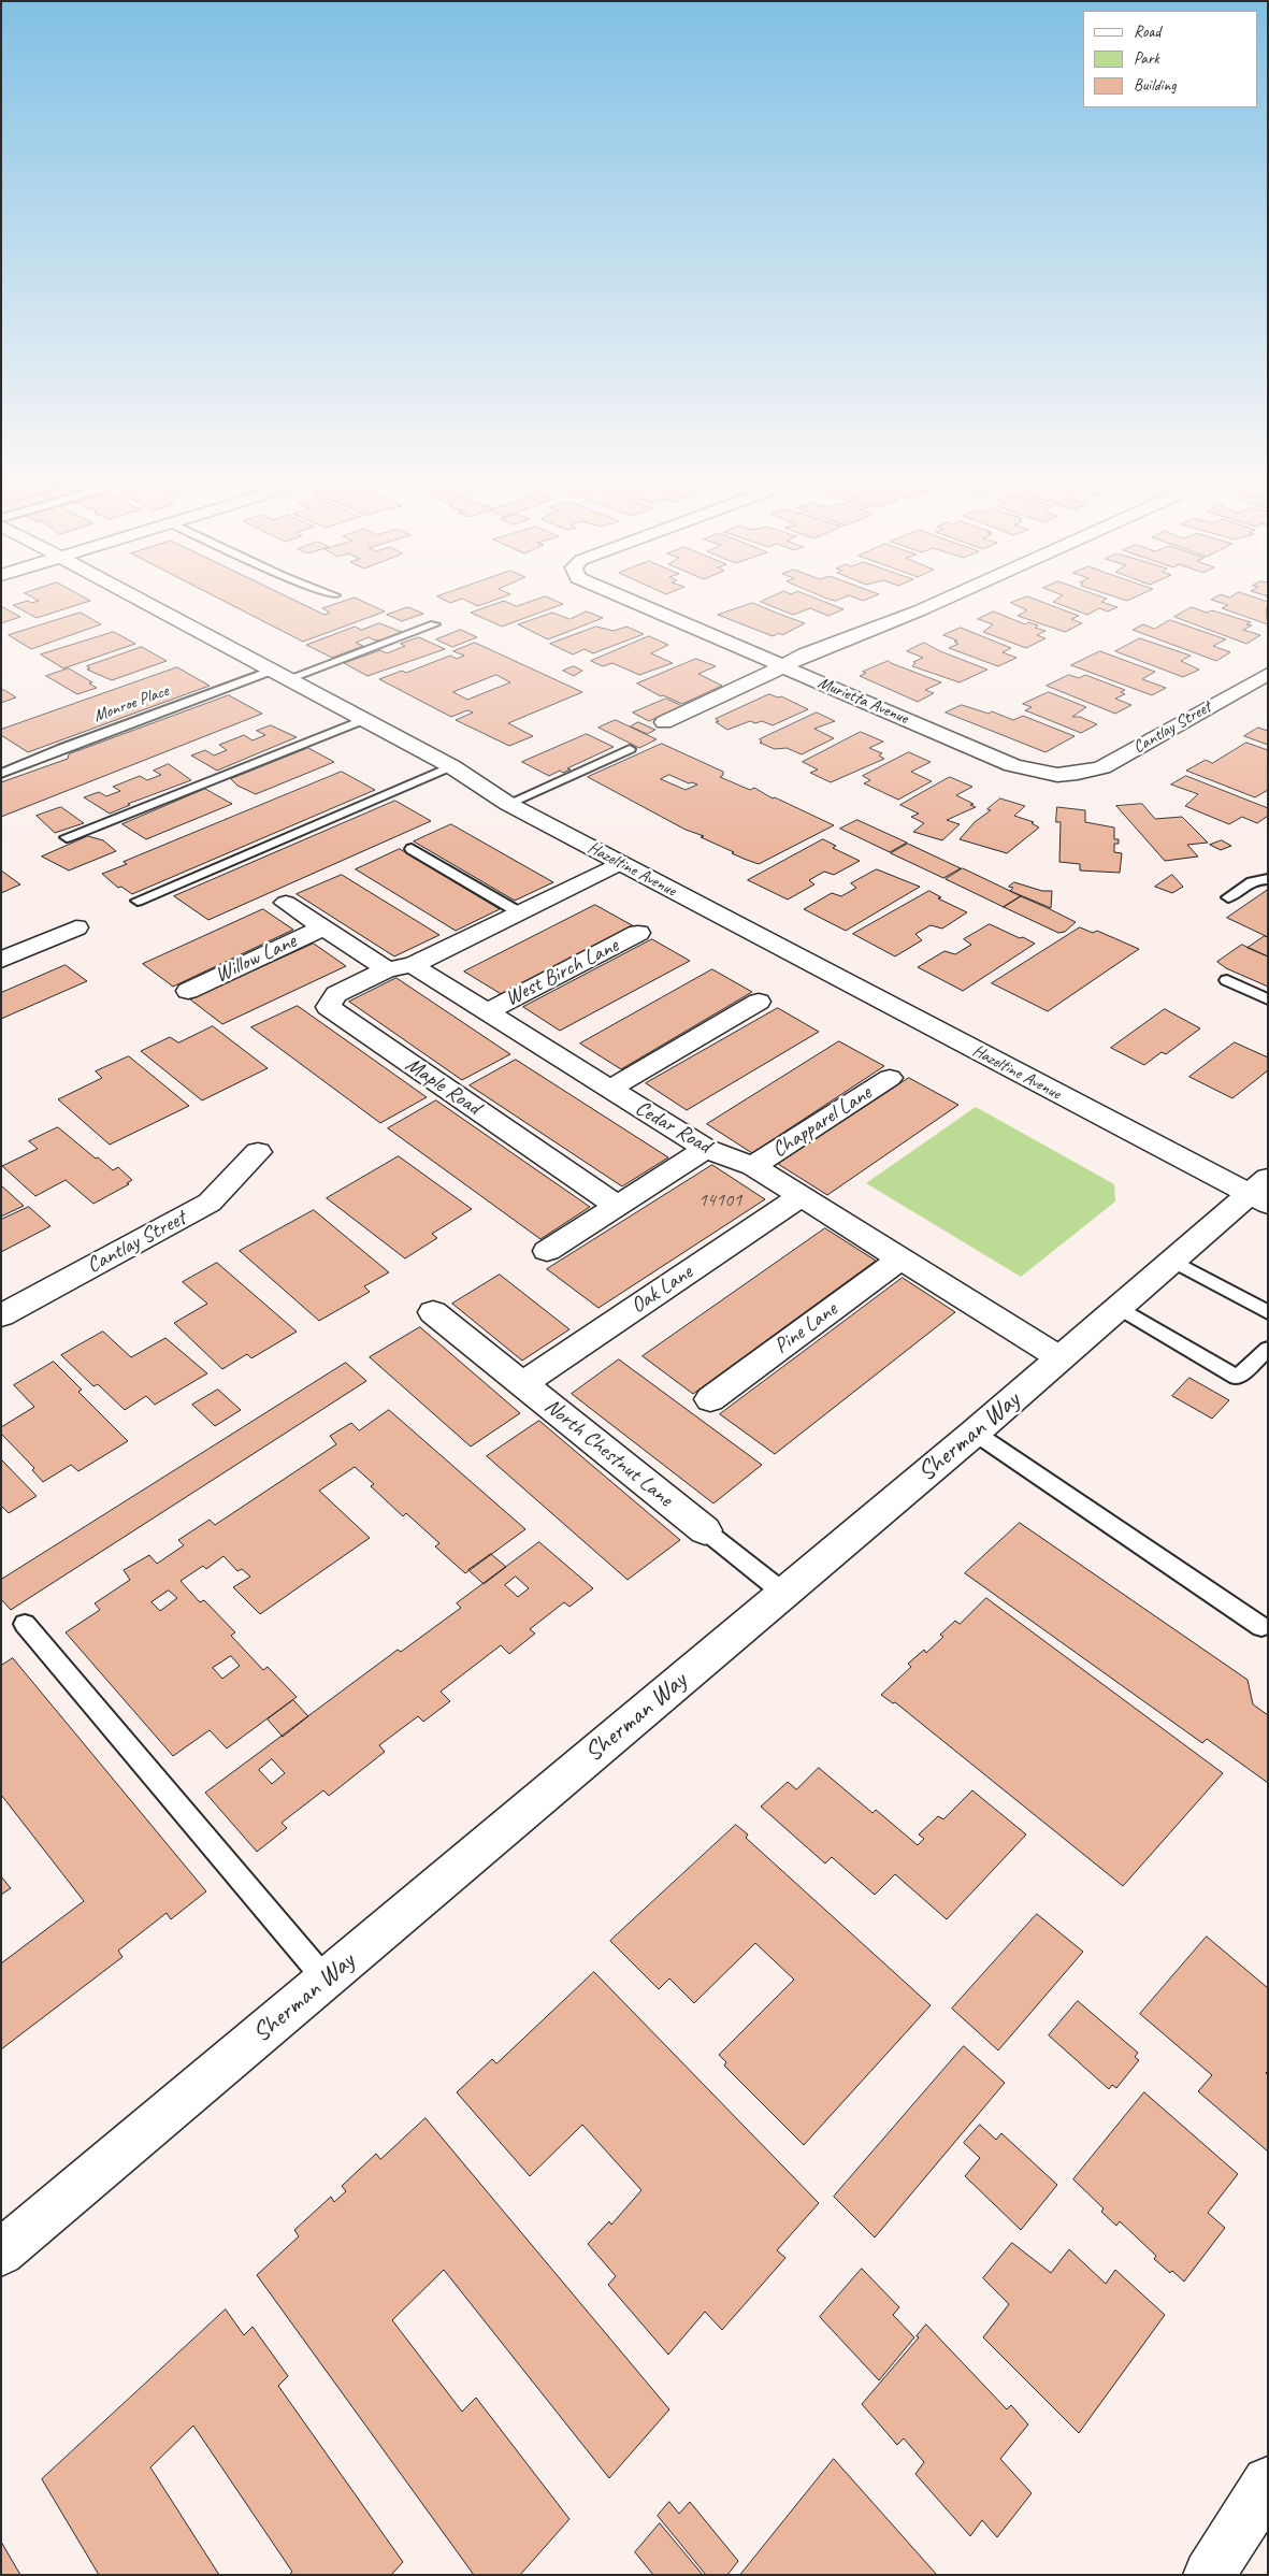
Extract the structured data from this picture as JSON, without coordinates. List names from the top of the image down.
{
  "streets": {
    "street": [
      "Murietta Avenue",
      "Cantlay Street",
      "Hazeltine Avenue",
      "Willow Lane",
      "West Birch Lane",
      "Maple Road",
      "Chapparel Lane",
      "Cedar Road",
      "Oak Lane",
      "Pine Lane",
      "Sherman Way",
      "North Chestnut Lane"
    ],
    "lane": ["Monroe Place"]
  },
  "crossings": [
    ["Murietta Avenue", "Cantlay Street"],
    ["Monroe Place", "Hazeltine Avenue"],
    ["Hazeltine Avenue", "Maple Road"],
    ["Hazeltine Avenue", "Sherman Way"],
    ["Willow Lane", "Cedar Road"],
    ["West Birch Lane", "Cedar Road"],
    ["Maple Road", "Cedar Road"],
    ["Chapparel Lane", "Cedar Road"],
    ["Cedar Road", "Oak Lane"],
    ["Cedar Road", "Pine Lane"],
    ["Cedar Road", "Sherman Way"],
    ["Oak Lane", "North Chestnut Lane"],
    ["Sherman Way", "North Chestnut Lane"]
  ],
  "house_numbers": ["14101"],
  "legend": ["Road", "Park", "Building"]
}
